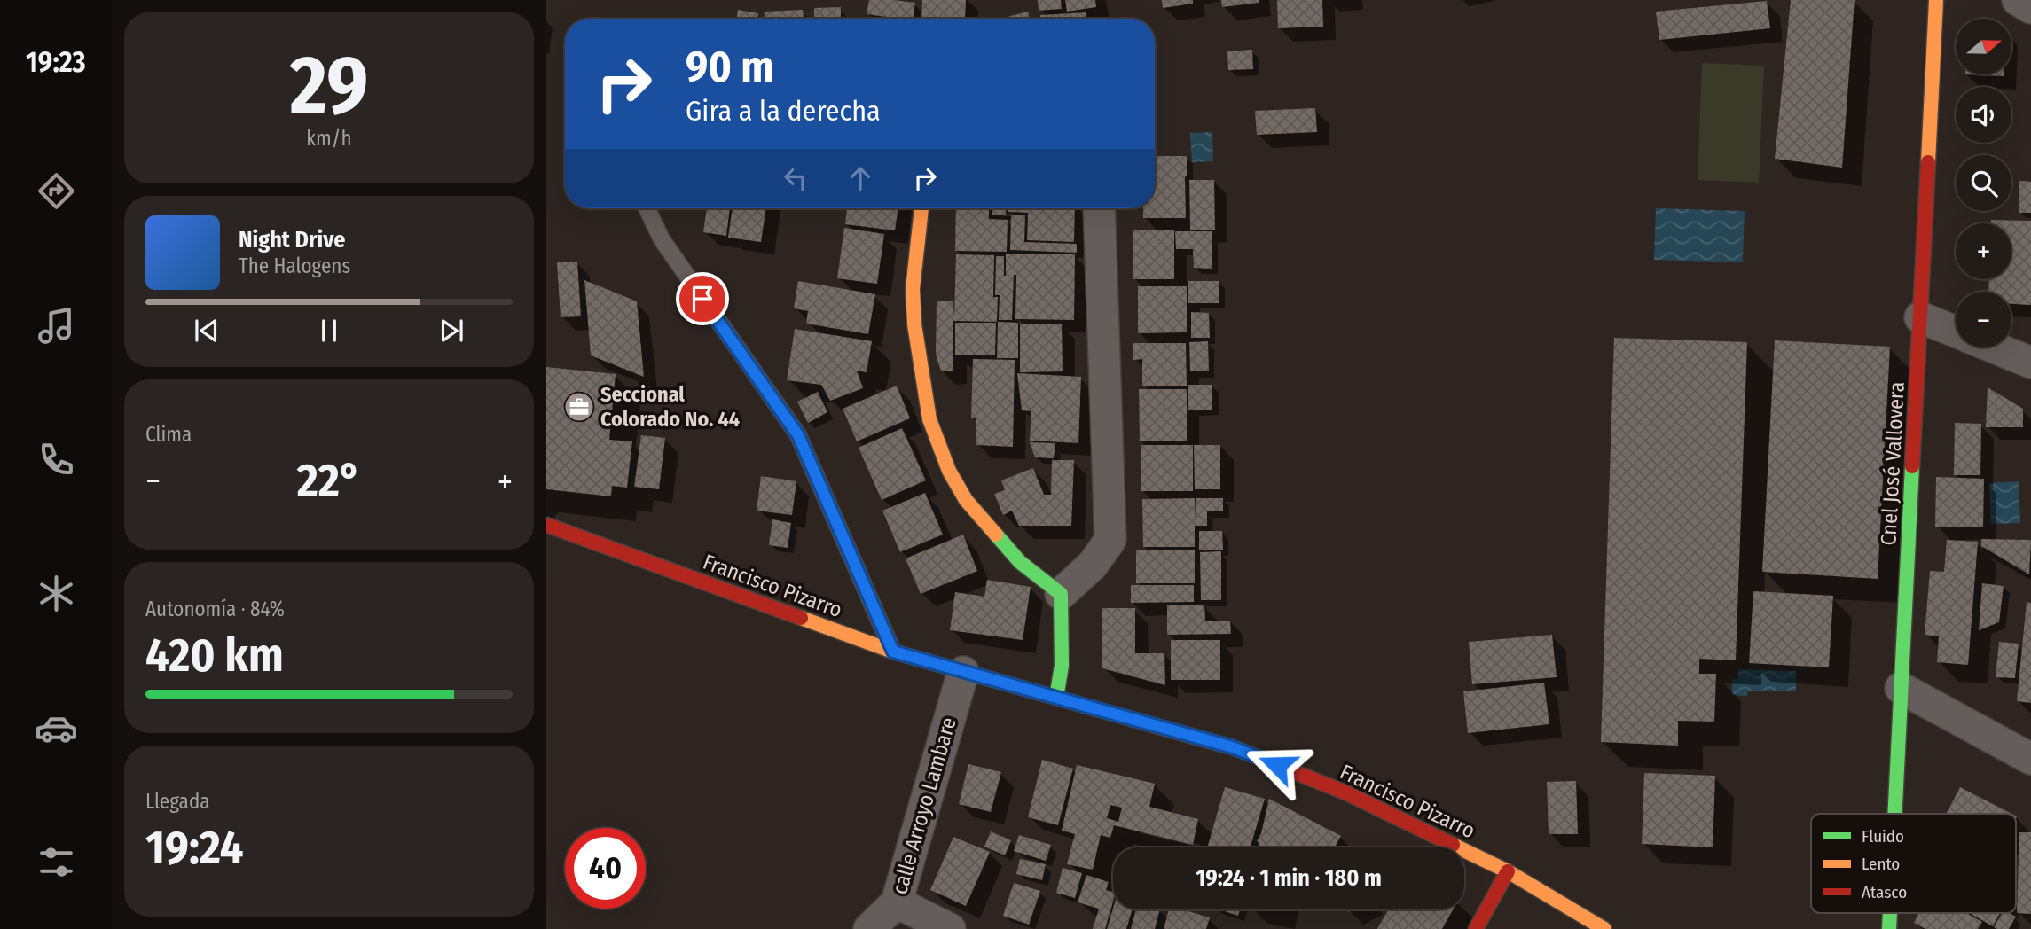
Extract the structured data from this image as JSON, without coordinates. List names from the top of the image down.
{
  "streets": {
    "street": ["Cnel José Vallovera", "Francisco Pizarro", "calle Arroyo Lambare"]
  },
  "crossings": [
    ["Francisco Pizarro", "calle Arroyo Lambare"]
  ],
  "places": {
    "office": ["Seccional Colorado No. 44"]
  },
  "legend": ["Fluido", "Lento", "Atasco"],
  "north": "right",
  "page": {
    "tabs": "19:23",
    "tile": [
      ["29", "km/h"],
      "Clima",
      ["Autonomía · 84%", "420 km"],
      ["Llegada", "19:24"]
    ],
    "map_buttons": ["+", "−"],
    "turn": ["90 m", "Gira a la derecha"],
    "song": ["Night Drive", "The Halogens"],
    "heat": ["−", "22°", "+"],
    "limit": "40",
    "trip": "19:24 · 1 min · 180 m"
  }
}
